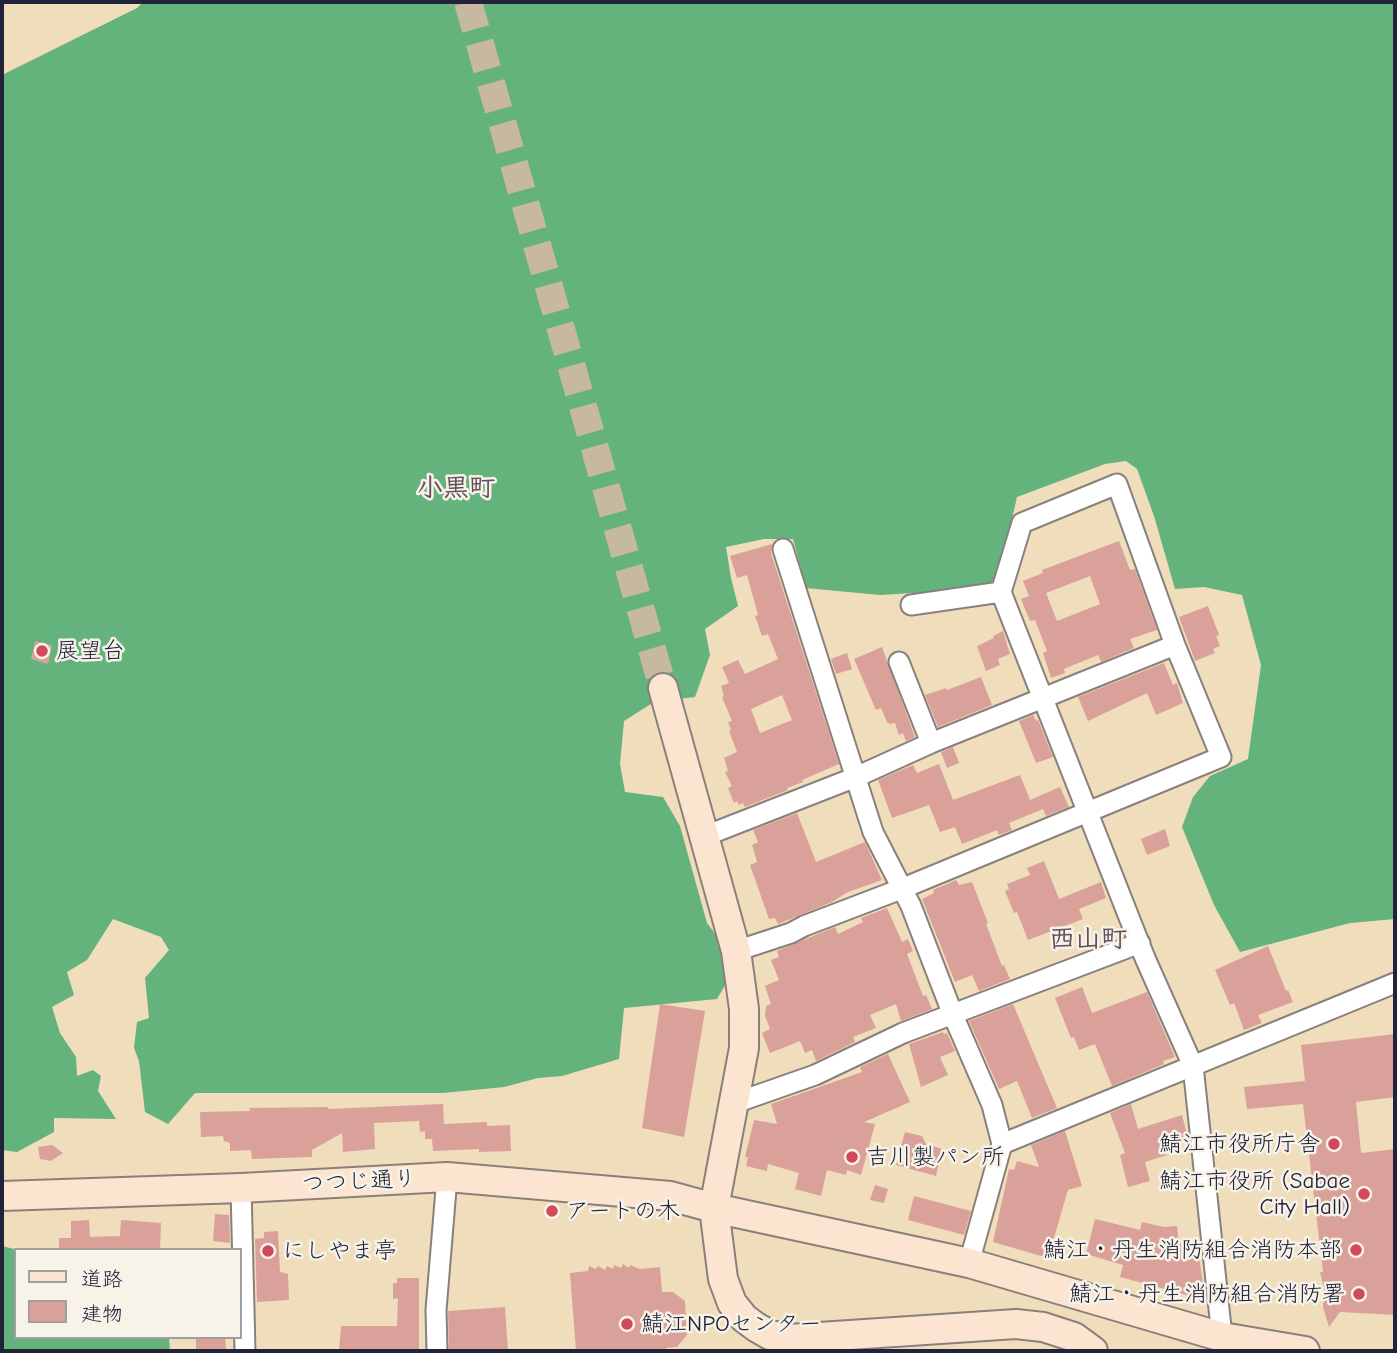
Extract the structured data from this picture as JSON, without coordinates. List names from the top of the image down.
{
  "streets": {
    "street": ["つつじ通り"]
  },
  "districts": ["小黒町", "西山町"],
  "places": [
    "展望台",
    "鯖江市役所庁舎",
    "吉川製パン所",
    "鯖江市役所 (Sabae City Hall)",
    "アートの木",
    "鯖江・丹生消防組合消防本部",
    "にしやま亭",
    "鯖江・丹生消防組合消防署",
    "鯖江NPOセンター"
  ],
  "legend": ["道路", "建物"]
}
